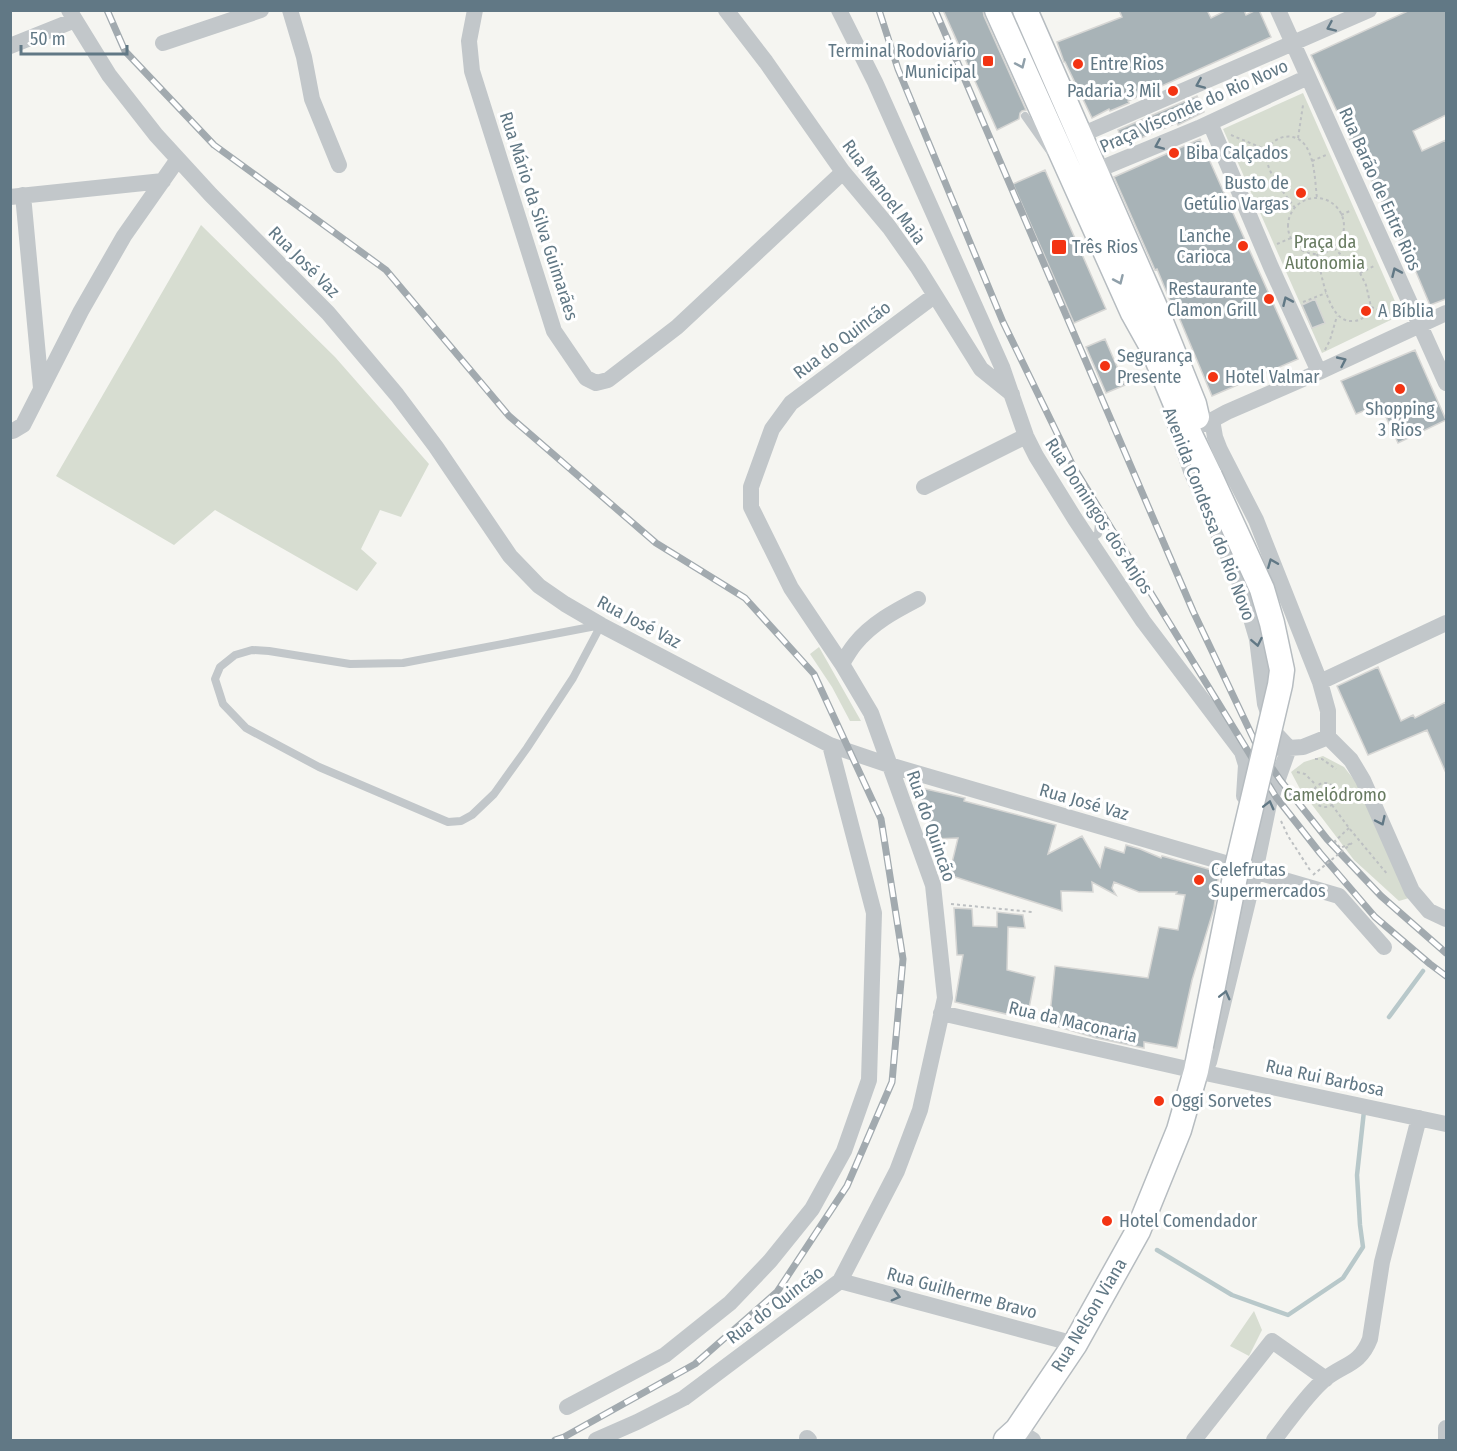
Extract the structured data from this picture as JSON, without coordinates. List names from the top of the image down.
{
  "streets": {
    "main road": ["Avenida Condessa do Rio Novo", "Rua Nelson Viana"],
    "street": [
      "Praça Visconde do Rio Novo",
      "Rua Barão de Entre Rios",
      "Rua Manoel Maia",
      "Rua Mário da Silva Guimarães",
      "Rua José Vaz",
      "Rua do Quincão",
      "Rua Domingos dos Anjos",
      "Rua da Maconaria",
      "Rua Rui Barbosa",
      "Rua Guilherme Bravo"
    ]
  },
  "crossings": [
    ["Praça Visconde do Rio Novo", "Rua Barão de Entre Rios"],
    ["Praça Visconde do Rio Novo", "Avenida Condessa do Rio Novo"],
    ["Rua Manoel Maia", "Rua Mário da Silva Guimarães"],
    ["Rua Manoel Maia", "Rua do Quincão"],
    ["Rua Manoel Maia", "Rua Domingos dos Anjos"],
    ["Rua José Vaz", "Rua do Quincão"],
    ["Rua do Quincão", "Rua da Maconaria"],
    ["Rua do Quincão", "Rua Guilherme Bravo"],
    ["Avenida Condessa do Rio Novo", "Rua Nelson Viana"],
    ["Rua da Maconaria", "Rua Rui Barbosa"],
    ["Rua da Maconaria", "Rua Nelson Viana"],
    ["Rua Rui Barbosa", "Rua Nelson Viana"],
    ["Rua Guilherme Bravo", "Rua Nelson Viana"]
  ],
  "one_way": ["Praça Visconde do Rio Novo", "Rua Guilherme Bravo"],
  "parks": ["Praça da Autonomia", "Camelódromo"],
  "places": {
    "transit": ["Terminal Rodoviário Municipal", "Três Rios"],
    "other": [
      "Entre Rios",
      "Padaria 3 Mil",
      "Biba Calçados",
      "Busto de Getúlio Vargas",
      "Lanche Carioca",
      "Restaurante Clamon Grill",
      "A Bíblia",
      "Segurança Presente",
      "Hotel Valmar",
      "Shopping 3 Rios",
      "Celefrutas Supermercados",
      "Oggi Sorvetes",
      "Hotel Comendador"
    ]
  },
  "scale_bar": "50 m"
}
